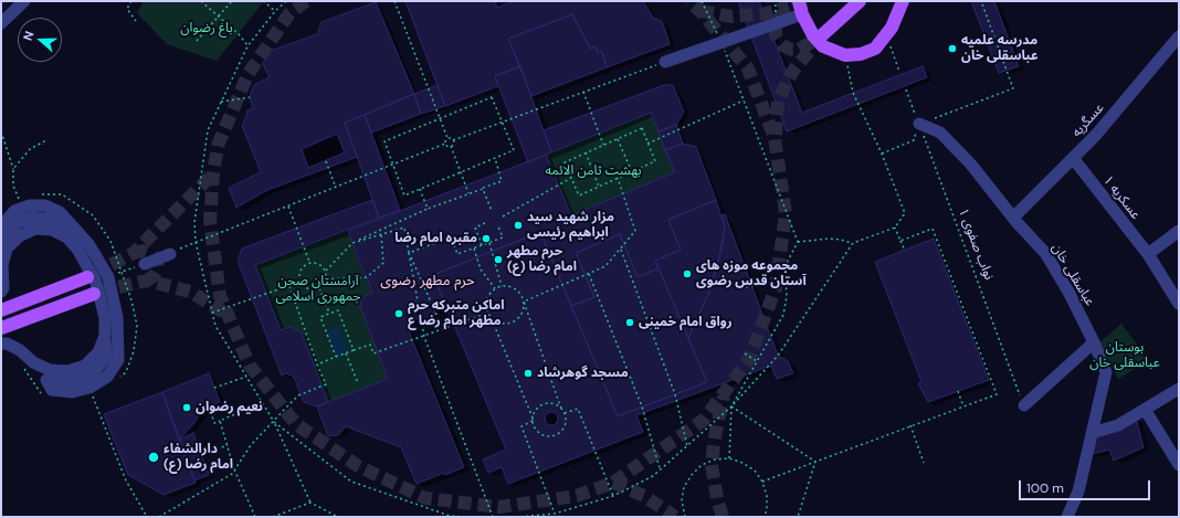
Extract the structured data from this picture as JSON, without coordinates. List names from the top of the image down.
{
  "streets": {
    "street": ["عسگریه", "عسکریه ۱", "عباسقلی خان"],
    "path": ["نواب صفوی ۱"]
  },
  "crossings": [
    ["عسگریه", "عسکریه ۱"],
    ["عسگریه", "عباسقلی خان"],
    ["نواب صفوی ۱", "عباسقلی خان"]
  ],
  "districts": ["حرم مطهر رضوی"],
  "parks": [
    "باغ رضوان",
    "بهشت ثامن الائمه",
    "آرامستان صحن جمهوری اسلامی",
    "بوستان عباسقلی خان"
  ],
  "places": [
    "مدرسه علمیه عباسقلی خان",
    "مزار شهید سید ابراهیم رئیسی",
    "مقبره امام رضا",
    "حرم مطهر امام رضا (ع)",
    "مجموعه موزه های آستان قدس رضوی",
    "اماکن متبرکه حرم مطهر امام رضا ع",
    "رواق امام خمینی",
    "مسجد گوهرشاد",
    "نعیم رضوان",
    "دارالشفاء امام رضا (ع)"
  ],
  "scale_bar": "100 m",
  "north": "left"
}
